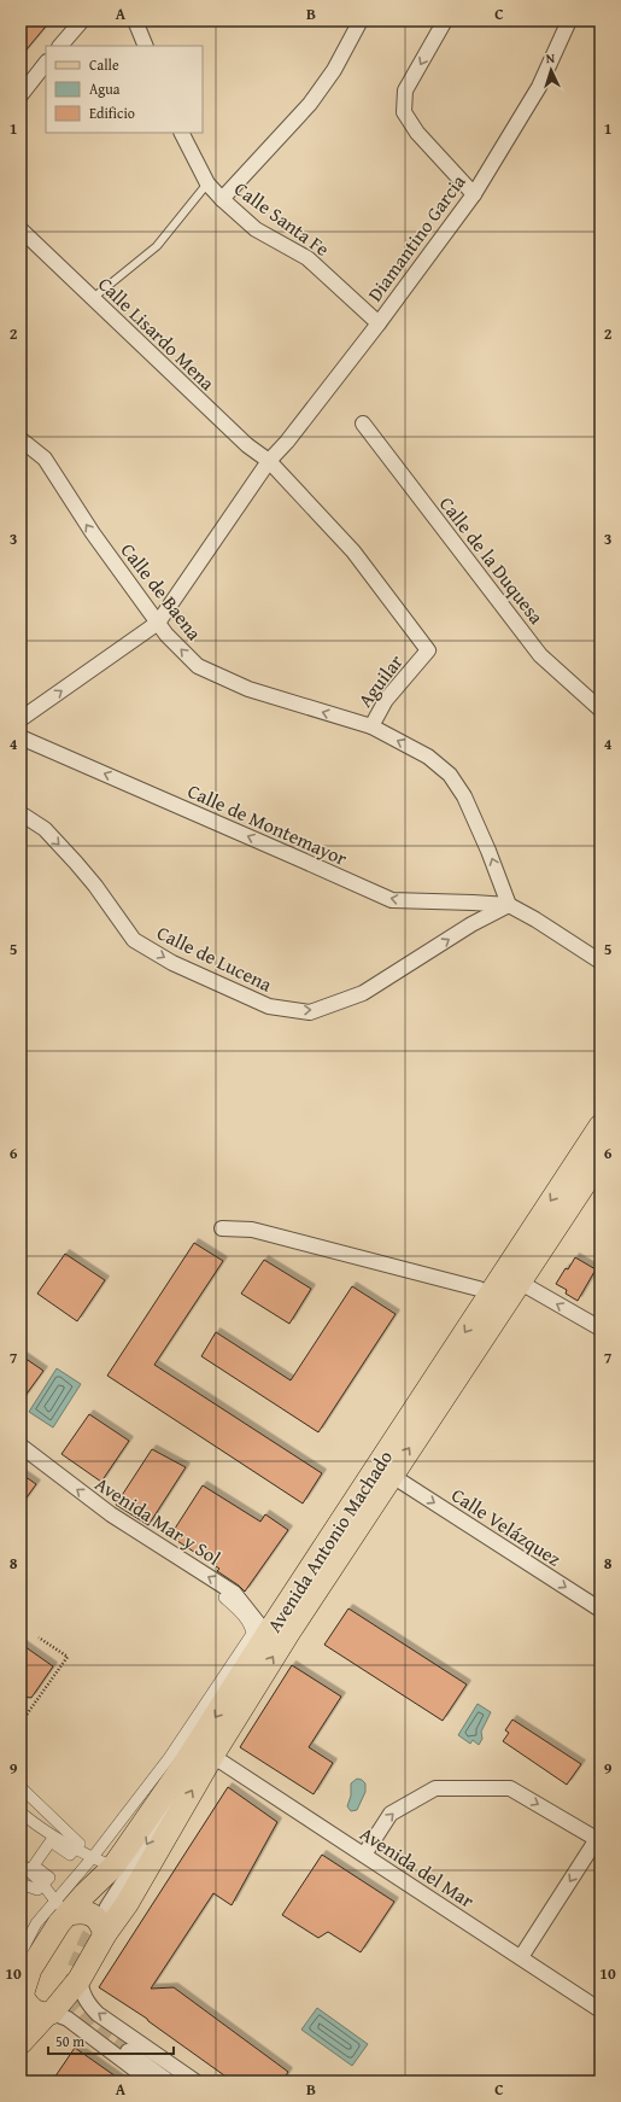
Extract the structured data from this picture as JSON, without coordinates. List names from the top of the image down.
{
  "streets": {
    "main road": ["Avenida Antonio Machado"],
    "street": [
      "Calle Santa Fe",
      "Diamantino Garcia",
      "Calle Lisardo Mena",
      "Calle de la Duquesa",
      "Calle de Baena",
      "Aguilar",
      "Calle de Montemayor",
      "Calle de Lucena",
      "Avenida Mar y Sol",
      "Calle Velázquez",
      "Avenida del Mar"
    ]
  },
  "crossings": [
    ["Calle Santa Fe", "Diamantino Garcia"],
    ["Diamantino Garcia", "Calle Lisardo Mena"],
    ["Diamantino Garcia", "Calle de Baena"],
    ["Diamantino Garcia", "Aguilar"],
    ["Calle Lisardo Mena", "Aguilar"],
    ["Calle de Baena", "Aguilar"],
    ["Aguilar", "Calle de Montemayor"],
    ["Aguilar", "Calle de Lucena"],
    ["Calle de Montemayor", "Calle de Lucena"],
    ["Avenida Mar y Sol", "Avenida Antonio Machado"],
    ["Calle Velázquez", "Avenida Antonio Machado"],
    ["Avenida Antonio Machado", "Avenida del Mar"]
  ],
  "one_way": [
    "Calle de Baena",
    "Aguilar",
    "Calle de Montemayor",
    "Calle de Lucena",
    "Avenida Mar y Sol",
    "Calle Velázquez"
  ],
  "legend": ["Calle", "Agua", "Edificio"],
  "scale_bar": "50 m",
  "north": "top",
  "grid": {
    "columns": ["A", "B", "C"],
    "rows": [
      "1",
      "2",
      "3",
      "4",
      "5",
      "6",
      "7",
      "8",
      "9",
      "10"
    ]
  }
}
